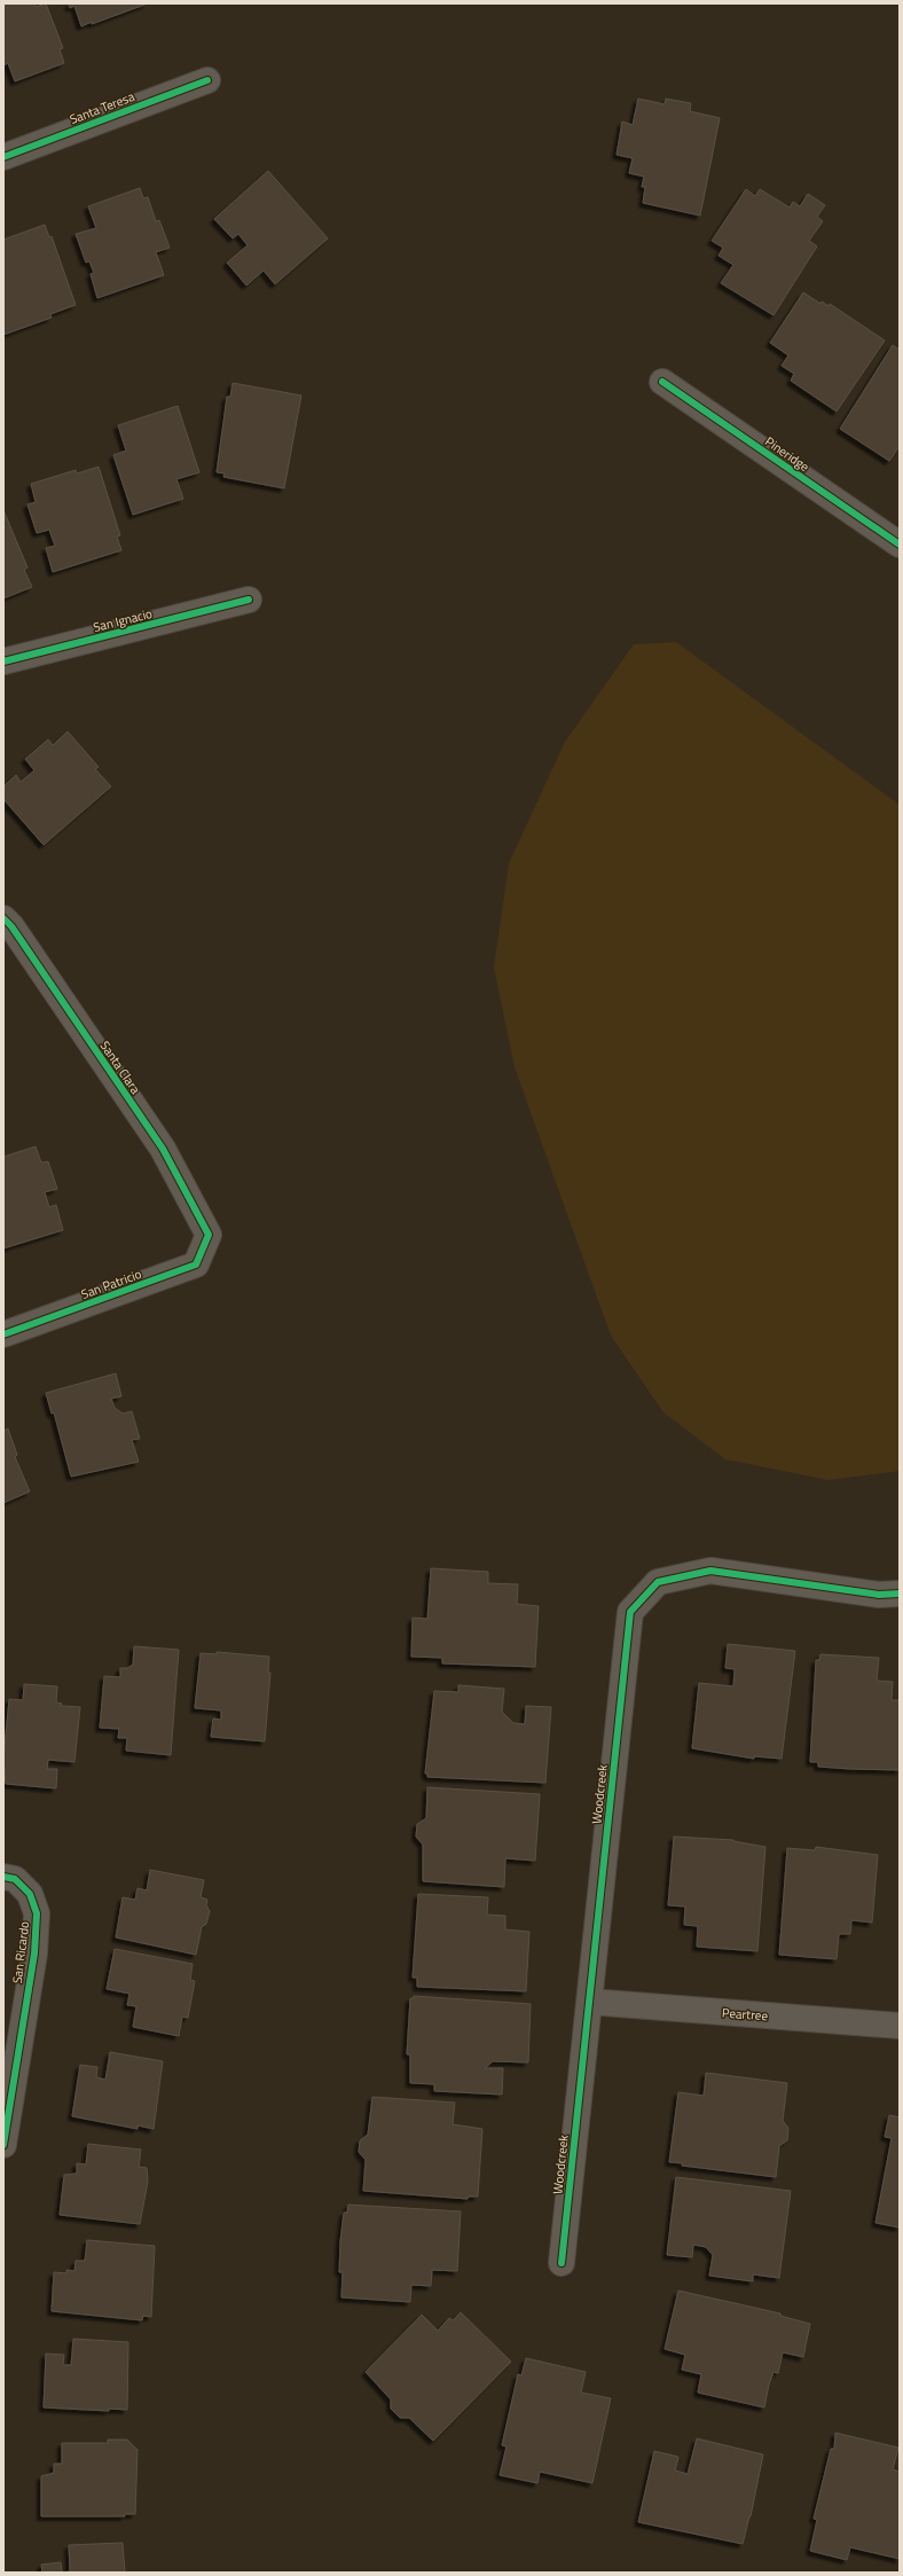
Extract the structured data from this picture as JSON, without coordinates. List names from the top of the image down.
{
  "streets": {
    "street": [
      "Santa Teresa",
      "Pineridge",
      "San Ignacio",
      "Santa Clara",
      "San Patricio",
      "Woodcreek",
      "San Ricardo",
      "Peartree"
    ]
  },
  "crossings": [
    ["Santa Clara", "San Patricio"],
    ["Woodcreek", "Peartree"]
  ]
}
